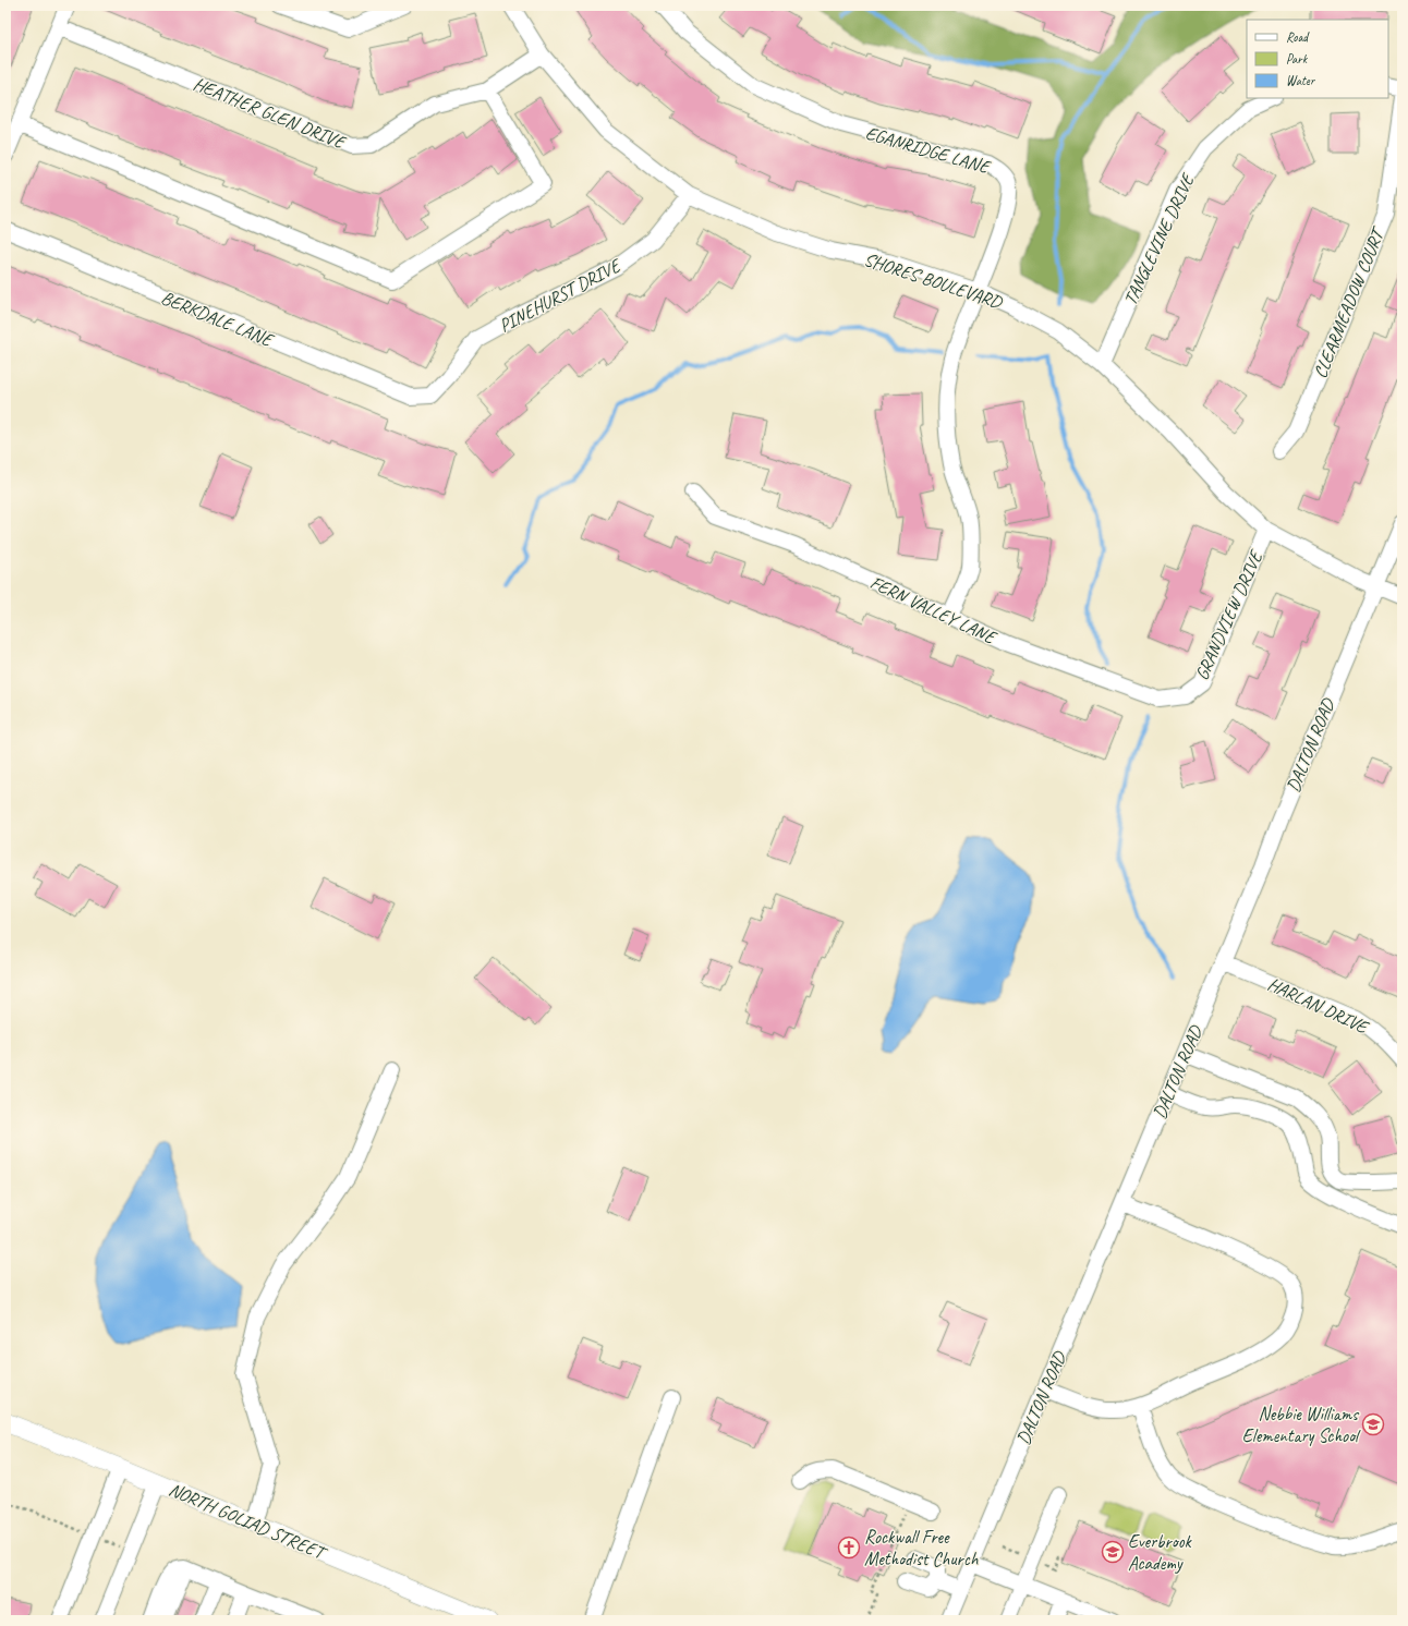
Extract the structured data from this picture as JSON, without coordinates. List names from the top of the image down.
{
  "streets": {
    "main road": ["NORTH GOLIAD STREET"],
    "street": [
      "HEATHER GLEN DRIVE",
      "EGANRIDGE LANE",
      "TANGLEVINE DRIVE",
      "SHORES BOULEVARD",
      "PINEHURST DRIVE",
      "CLEARMEADOW COURT",
      "BERKDALE LANE",
      "FERN VALLEY LANE",
      "GRANDVIEW DRIVE",
      "DALTON ROAD",
      "HARLAN DRIVE"
    ]
  },
  "crossings": [
    ["HEATHER GLEN DRIVE", "SHORES BOULEVARD"],
    ["EGANRIDGE LANE", "SHORES BOULEVARD"],
    ["EGANRIDGE LANE", "FERN VALLEY LANE"],
    ["TANGLEVINE DRIVE", "SHORES BOULEVARD"],
    ["SHORES BOULEVARD", "PINEHURST DRIVE"],
    ["SHORES BOULEVARD", "GRANDVIEW DRIVE"],
    ["SHORES BOULEVARD", "DALTON ROAD"],
    ["PINEHURST DRIVE", "BERKDALE LANE"],
    ["FERN VALLEY LANE", "GRANDVIEW DRIVE"],
    ["DALTON ROAD", "HARLAN DRIVE"]
  ],
  "places": {
    "school or university": ["Nebbie Williams Elementary School", "Everbrook Academy"],
    "church": ["Rockwall Free Methodist Church"]
  },
  "legend": ["Road", "Park", "Water"]
}
